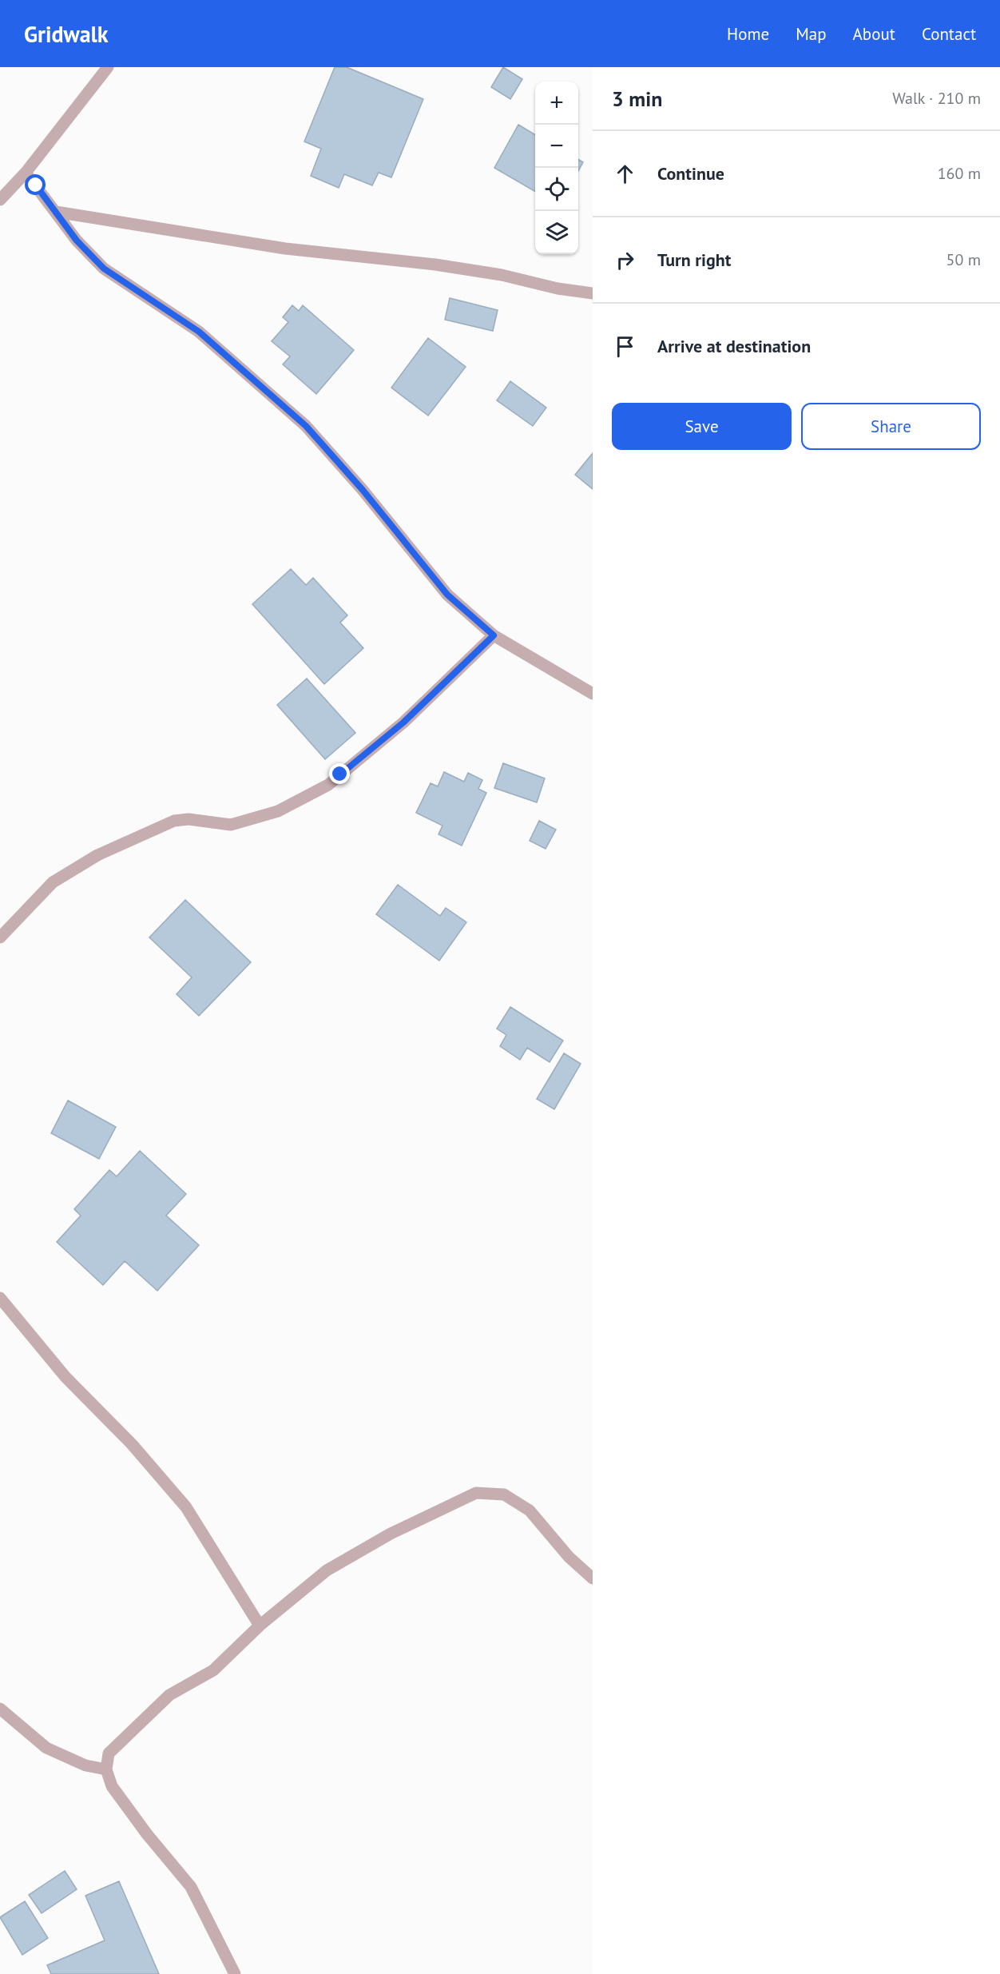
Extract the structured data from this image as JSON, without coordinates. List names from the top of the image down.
{
  "page": {
    "header": "Gridwalk",
    "nav": [
      "Home",
      "Map",
      "About",
      "Contact"
    ],
    "heading": ["3 min", "Walk · 210 m"],
    "map_buttons": ["+", "−"],
    "list": [
      ["Continue", "160 m"],
      ["Turn right", "50 m"],
      "Arrive at destination"
    ],
    "buttons": ["Save", "Share"]
  }
}
